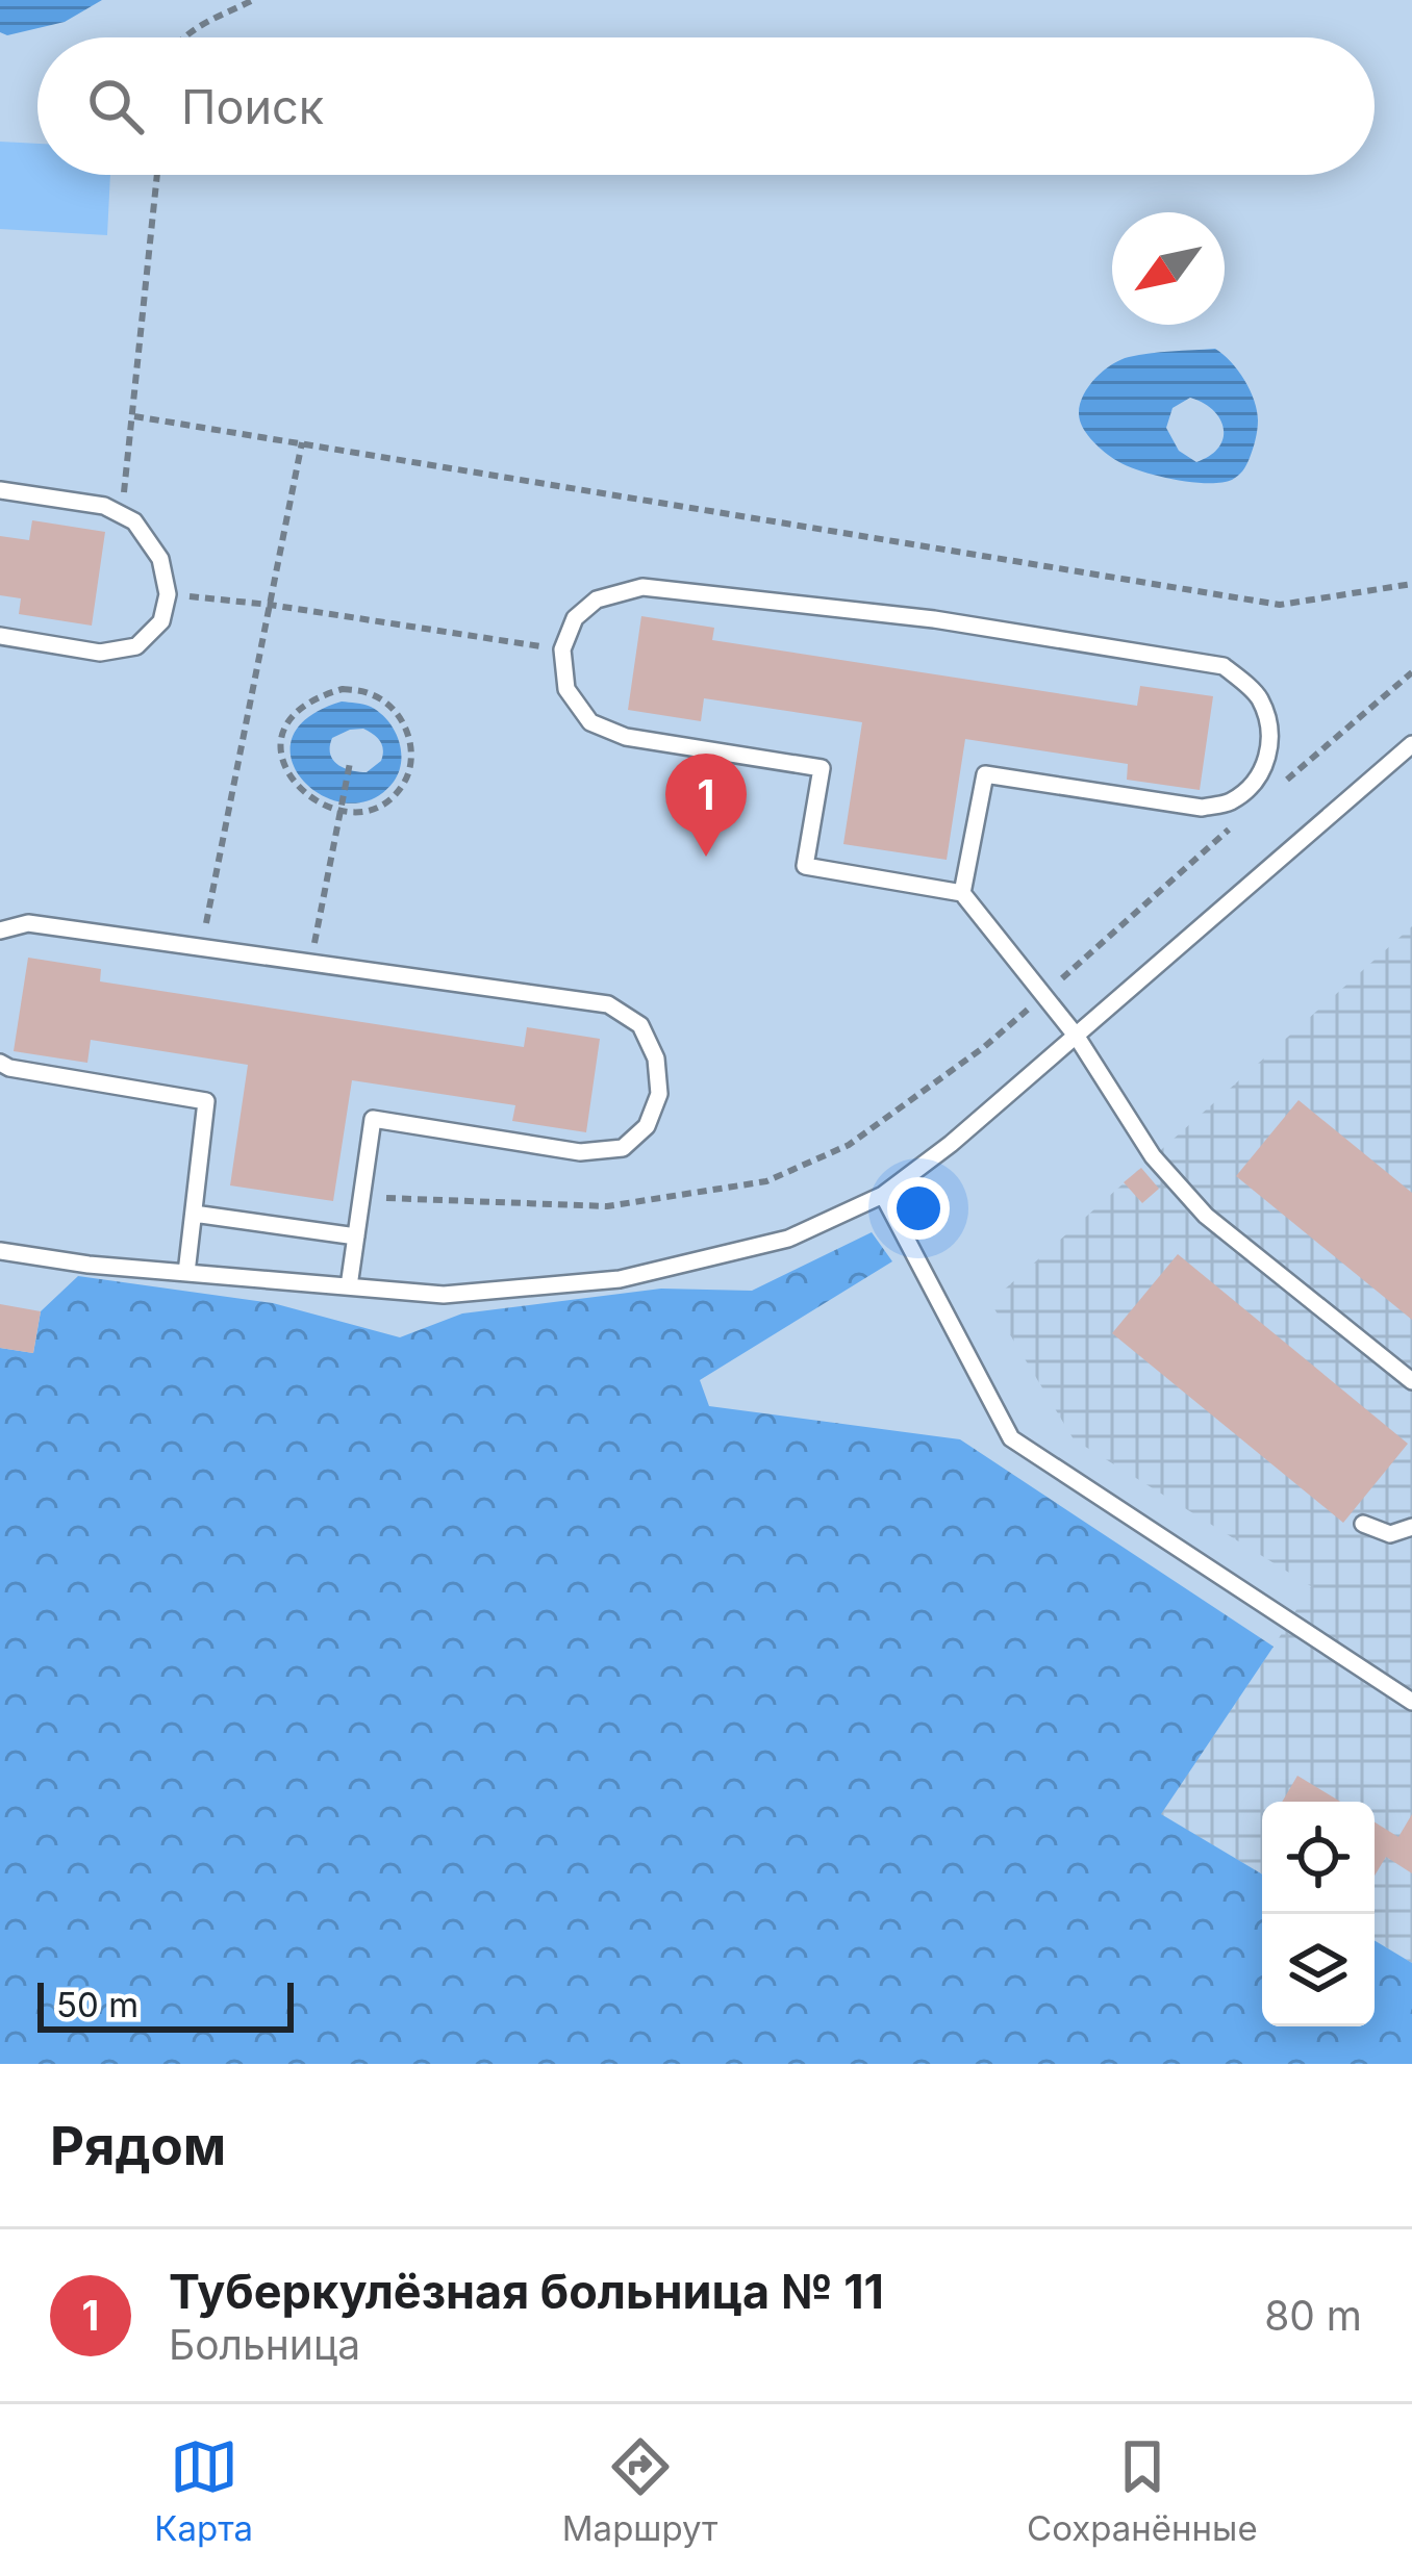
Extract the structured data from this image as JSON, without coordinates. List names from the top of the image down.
{
  "scale_bar": "50 m",
  "north": "bottom left",
  "page": {
    "search": "Поиск",
    "pins": "1",
    "scale": "50 m",
    "heading": "Рядом",
    "list": [
      {
        "mark": "1",
        "name": "Туберкулёзная больница № 11",
        "note": "Больница",
        "value": "80 m"
      }
    ],
    "nav": ["Карта", "Маршрут", "Сохранённые"]
  }
}
